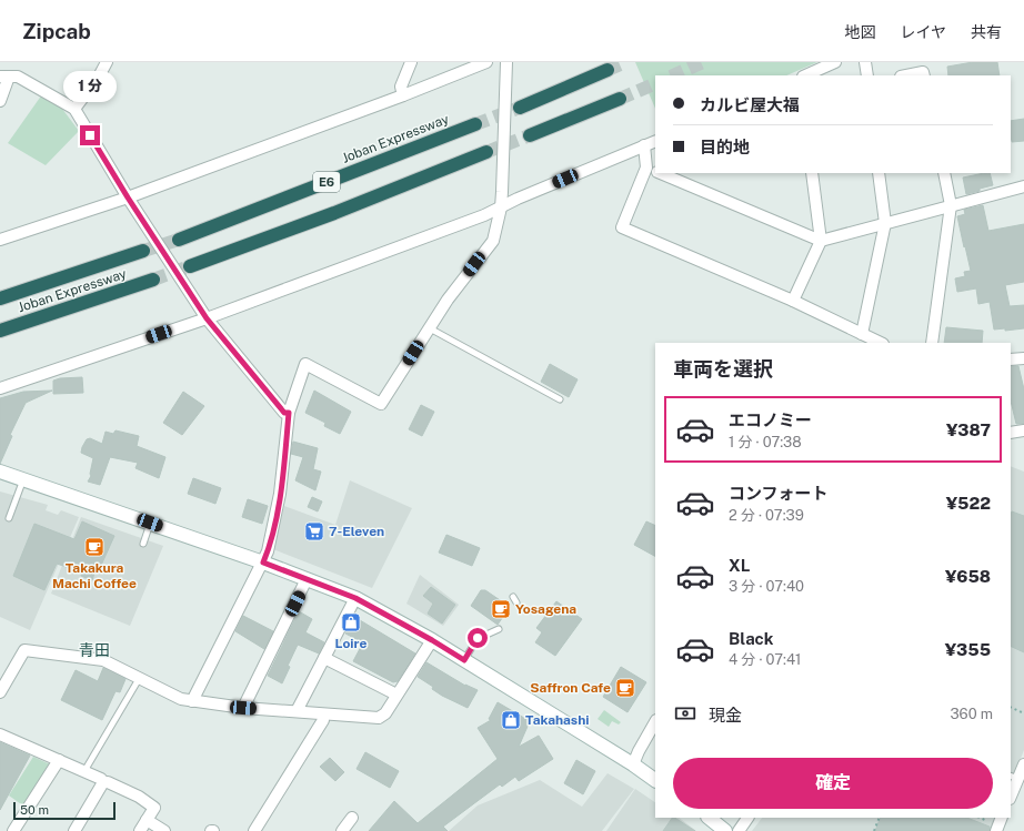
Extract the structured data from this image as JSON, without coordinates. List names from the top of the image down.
{
  "streets": {
    "highway": ["Joban Expressway", "E6"]
  },
  "districts": ["青田"],
  "places": {
    "supermarket": ["7-Eleven"],
    "cafe": ["Takakura Machi Coffee", "Yosagena", "Saffron Cafe"],
    "shop": ["Loire", "Takahashi"]
  },
  "scale_bar": "50 m",
  "page": {
    "header": "Zipcab",
    "nav": ["地図", "レイヤ", "共有"],
    "bubble": "1 分",
    "banner": ["カルビ屋大福", "目的地"],
    "heading": "車両を選択",
    "list": [
      {
        "name": "エコノミー",
        "note": "1 分 · 07:38",
        "value": "¥387"
      },
      {
        "name": "コンフォート",
        "note": "2 分 · 07:39",
        "value": "¥522"
      },
      {
        "name": "XL",
        "note": "3 分 · 07:40",
        "value": "¥658"
      },
      {
        "name": "Black",
        "note": "4 分 · 07:41",
        "value": "¥355"
      }
    ],
    "pay": ["現金", "360 m"],
    "buttons": "確定",
    "scale": "50 m"
  }
}
